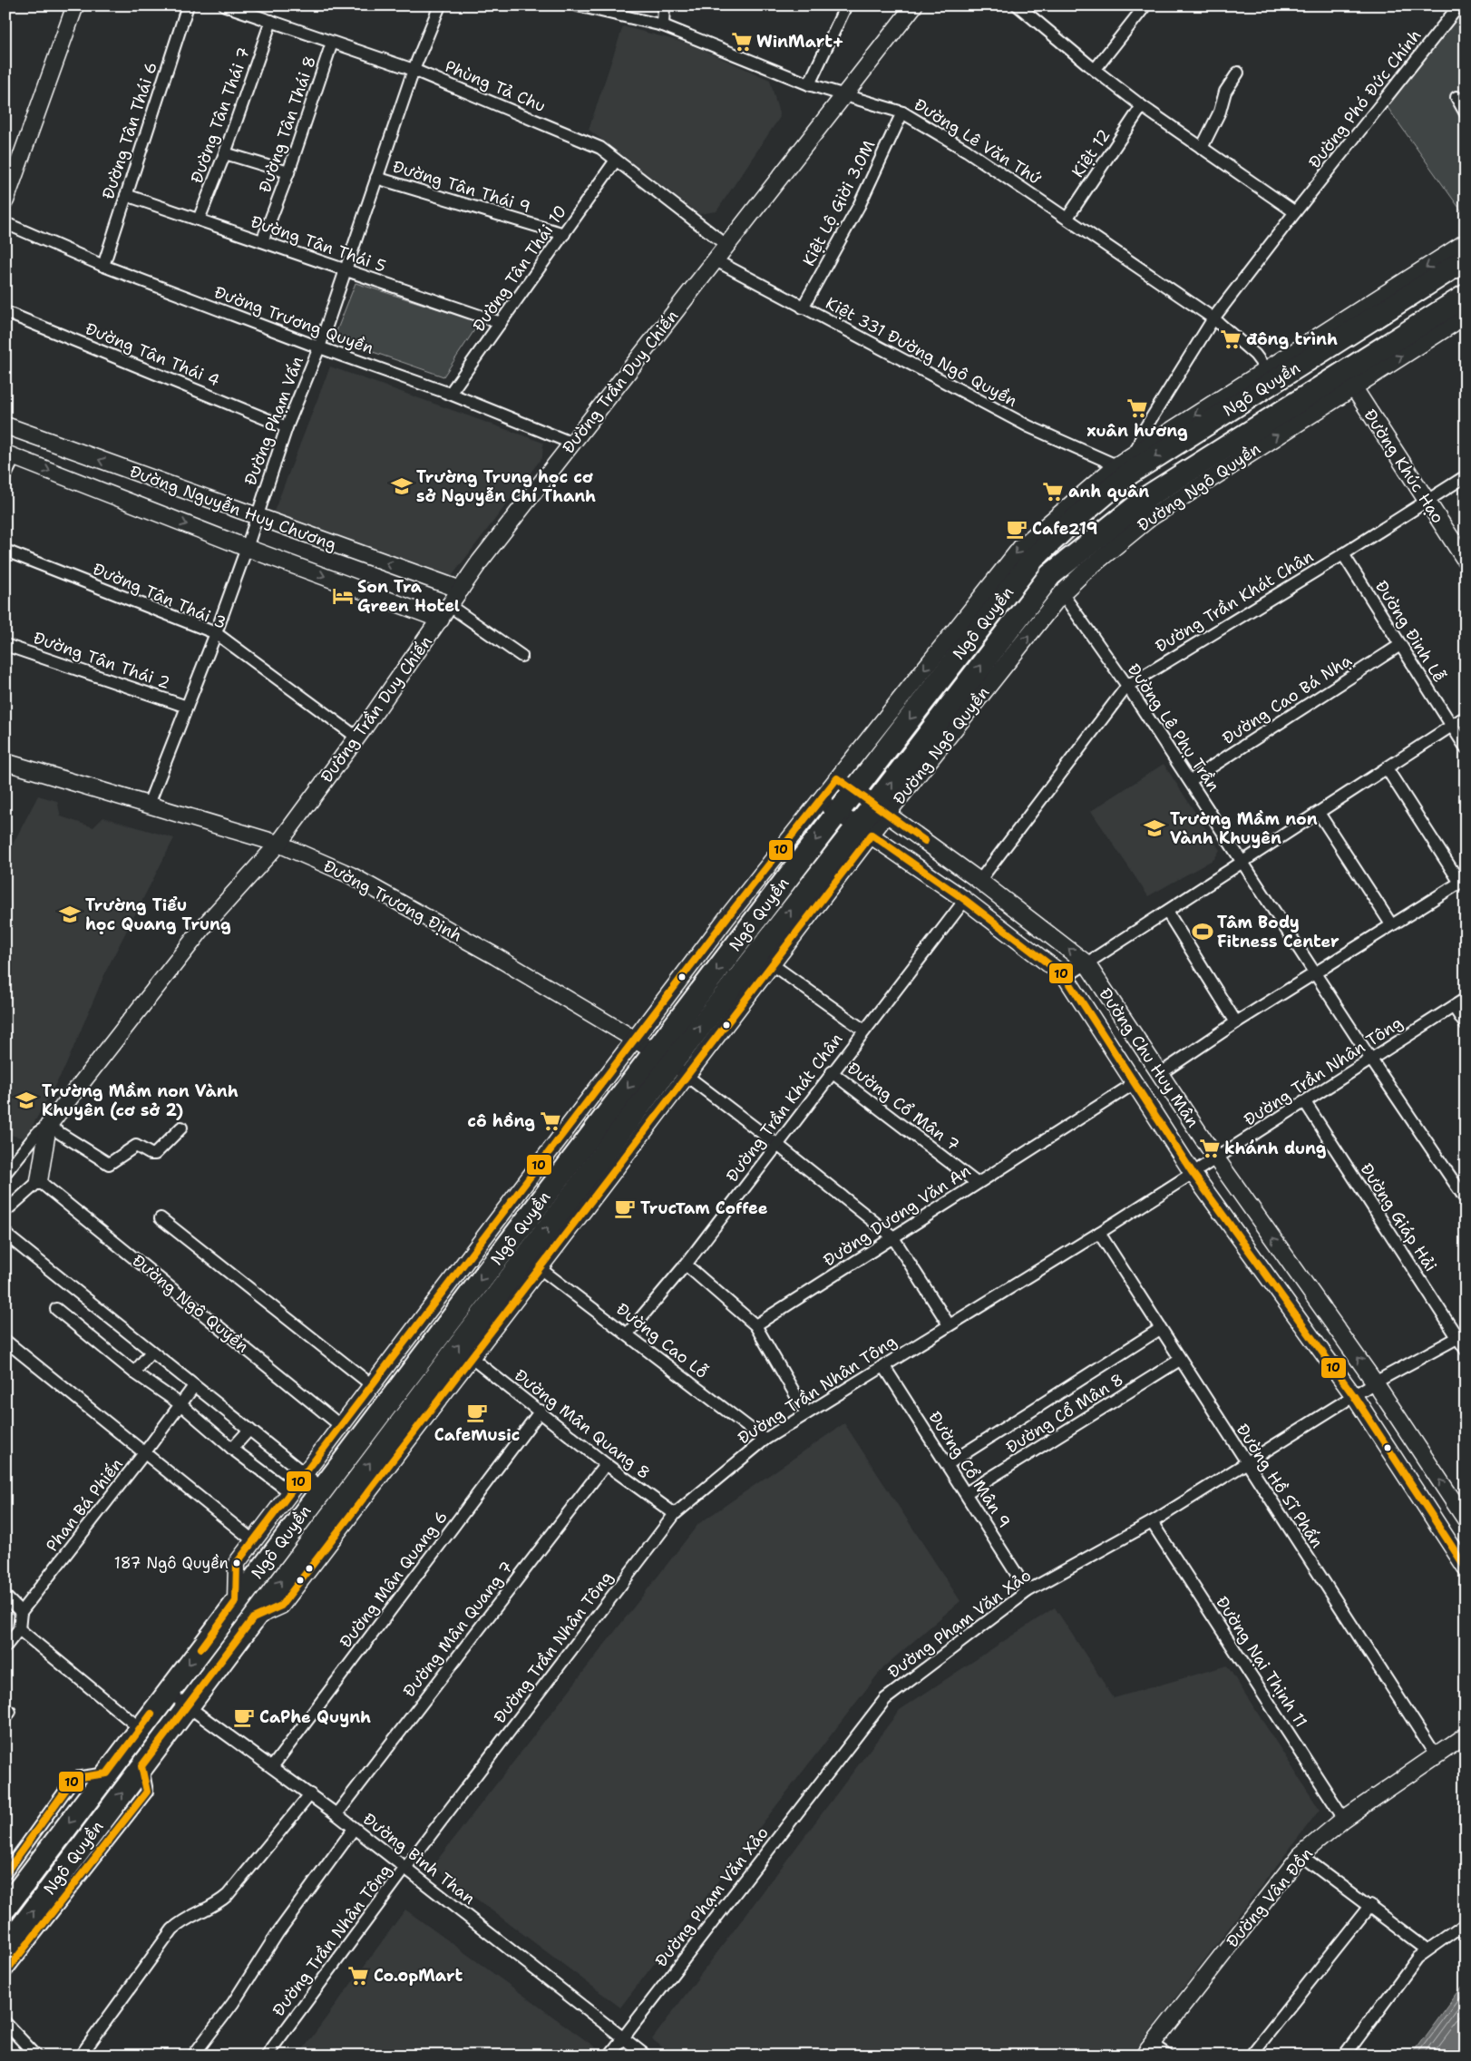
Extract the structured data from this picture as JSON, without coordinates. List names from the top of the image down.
{
  "streets": {
    "highway": ["Ngô Quyền"],
    "street": [
      "Phùng Tả Chu",
      "Đường Phó Đức Chính",
      "Đường Tân Thái 7",
      "Đường Tân Thái 8",
      "Đường Tân Thái 6",
      "Đường Lê Văn Thứ",
      "Kiệt 12",
      "Đường Tân Thái 9",
      "Kiệt Lộ Giời 3.0M",
      "Đường Tân Thái 5",
      "Đường Tân Thái 10",
      "Đường Trương Quyền",
      "Kiệt 331 Đường Ngô Quyền",
      "Đường Tân Thái 4",
      "Đường Trần Duy Chiến",
      "Đường Phạm Vấn",
      "Đường Khúc Hạo",
      "Đường Ngô Quyền",
      "Đường Nguyễn Huy Chương",
      "Đường Tân Thái 3",
      "Đường Trần Khát Chân",
      "Đường Đinh Lễ",
      "Đường Tân Thái 2",
      "Đường Cao Bá Nhạ",
      "Đường Lê Phụ Trần",
      "Đường Trương Định",
      "Đường Chu Huy Mân",
      "Đường Trần Nhân Tông",
      "Đường Cổ Mân 7",
      "Đường Dương Văn An",
      "Đường Giáp Hải",
      "Đường Cao Lỗ",
      "Đường Cổ Mân 8",
      "Đường Mân Quang 8",
      "Đường Cổ Mân 9",
      "Đường Hồ Sĩ Phấn",
      "Phan Bá Phiến",
      "Đường Mân Quang 6",
      "Đường Phạm Văn Xảo",
      "Đường Mân Quang 7",
      "Đường Nại Thịnh 11",
      "Đường Bình Than",
      "Đường Vân Đồn"
    ]
  },
  "crossings": [
    ["Phùng Tả Chu", "Đường Tân Thái 7"],
    ["Phùng Tả Chu", "Đường Tân Thái 8"],
    ["Phùng Tả Chu", "Đường Tân Thái 10"],
    ["Phùng Tả Chu", "Đường Trần Duy Chiến"],
    ["Phùng Tả Chu", "Đường Phạm Vấn"],
    ["Đường Phó Đức Chính", "Đường Lê Văn Thứ"],
    ["Đường Tân Thái 7", "Đường Tân Thái 5"],
    ["Đường Tân Thái 8", "Đường Tân Thái 5"],
    ["Đường Tân Thái 6", "Đường Tân Thái 5"],
    ["Đường Tân Thái 6", "Đường Trương Quyền"],
    ["Đường Lê Văn Thứ", "Kiệt 12"],
    ["Đường Lê Văn Thứ", "Kiệt Lộ Giời 3.0M"],
    ["Đường Lê Văn Thứ", "Đường Trần Duy Chiến"],
    ["Đường Tân Thái 9", "Đường Tân Thái 10"],
    ["Đường Tân Thái 9", "Đường Phạm Vấn"],
    ["Kiệt Lộ Giời 3.0M", "Kiệt 331 Đường Ngô Quyền"],
    ["Đường Tân Thái 5", "Đường Tân Thái 10"],
    ["Đường Tân Thái 5", "Đường Phạm Vấn"],
    ["Đường Tân Thái 10", "Đường Trương Quyền"],
    ["Đường Trương Quyền", "Đường Trần Duy Chiến"],
    ["Đường Trương Quyền", "Đường Phạm Vấn"],
    ["Kiệt 331 Đường Ngô Quyền", "Đường Trần Duy Chiến"],
    ["Kiệt 331 Đường Ngô Quyền", "Ngô Quyền"],
    ["Đường Tân Thái 4", "Đường Phạm Vấn"],
    ["Đường Trần Duy Chiến", "Đường Ngô Quyền"],
    ["Đường Trần Duy Chiến", "Đường Nguyễn Huy Chương"],
    ["Đường Trần Duy Chiến", "Đường Tân Thái 3"],
    ["Đường Trần Duy Chiến", "Đường Trương Định"],
    ["Ngô Quyền", "Đường Khúc Hạo"],
    ["Ngô Quyền", "Đường Ngô Quyền"],
    ["Ngô Quyền", "Đường Trương Định"],
    ["Ngô Quyền", "Đường Chu Huy Mân"],
    ["Ngô Quyền", "Đường Bình Than"],
    ["Đường Phạm Vấn", "Đường Nguyễn Huy Chương"],
    ["Đường Phạm Vấn", "Đường Tân Thái 3"],
    ["Đường Phạm Vấn", "Đường Tân Thái 2"],
    ["Đường Phạm Vấn", "Đường Trương Định"],
    ["Đường Khúc Hạo", "Đường Ngô Quyền"],
    ["Đường Khúc Hạo", "Đường Trần Khát Chân"],
    ["Đường Ngô Quyền", "Đường Lê Phụ Trần"],
    ["Đường Ngô Quyền", "Đường Chu Huy Mân"],
    ["Đường Trần Khát Chân", "Đường Đinh Lễ"],
    ["Đường Trần Khát Chân", "Đường Lê Phụ Trần"],
    ["Đường Trần Khát Chân", "Đường Chu Huy Mân"],
    ["Đường Trần Khát Chân", "Đường Cổ Mân 7"],
    ["Đường Trần Khát Chân", "Đường Cao Lỗ"],
    ["Đường Đinh Lễ", "Đường Cao Bá Nhạ"],
    ["Đường Cao Bá Nhạ", "Đường Lê Phụ Trần"],
    ["Đường Lê Phụ Trần", "Đường Trần Nhân Tông"],
    ["Đường Chu Huy Mân", "Đường Trần Nhân Tông"],
    ["Đường Chu Huy Mân", "Đường Dương Văn An"],
    ["Đường Chu Huy Mân", "Đường Phạm Văn Xảo"],
    ["Đường Trần Nhân Tông", "Đường Giáp Hải"],
    ["Đường Trần Nhân Tông", "Đường Cao Lỗ"],
    ["Đường Trần Nhân Tông", "Đường Mân Quang 8"],
    ["Đường Trần Nhân Tông", "Đường Cổ Mân 9"],
    ["Đường Trần Nhân Tông", "Đường Hồ Sĩ Phấn"],
    ["Đường Trần Nhân Tông", "Đường Bình Than"],
    ["Đường Cổ Mân 7", "Đường Dương Văn An"],
    ["Đường Giáp Hải", "Đường Phạm Văn Xảo"],
    ["Đường Cổ Mân 8", "Đường Cổ Mân 9"],
    ["Đường Cổ Mân 8", "Đường Hồ Sĩ Phấn"],
    ["Đường Mân Quang 8", "Đường Mân Quang 6"],
    ["Đường Mân Quang 8", "Đường Mân Quang 7"],
    ["Đường Cổ Mân 9", "Đường Phạm Văn Xảo"],
    ["Đường Hồ Sĩ Phấn", "Đường Phạm Văn Xảo"],
    ["Đường Hồ Sĩ Phấn", "Đường Vân Đồn"],
    ["Đường Mân Quang 6", "Đường Bình Than"],
    ["Đường Phạm Văn Xảo", "Đường Nại Thịnh 11"],
    ["Đường Phạm Văn Xảo", "Đường Bình Than"],
    ["Đường Mân Quang 7", "Đường Bình Than"],
    ["Đường Nại Thịnh 11", "Đường Vân Đồn"]
  ],
  "places": {
    "supermarket": [
      "WinMart+",
      "đông trình",
      "xuân hương",
      "anh quân",
      "cô hồng",
      "khánh dung",
      "Co.opMart"
    ],
    "school or university": [
      "Trường Trung học cơ sở Nguyễn Chí Thanh",
      "Trường Mầm non Vành Khuyên",
      "Trường Tiểu học Quang Trung",
      "Trường Mầm non Vành Khuyên (cơ sở 2)"
    ],
    "cafe": [
      "Cafe219",
      "TrucTam Coffee",
      "CafeMusic",
      "CaPhe Quynh"
    ],
    "hotel": ["Son Tra Green Hotel"],
    "sports": ["Tâm Body Fitness Center"],
    "other": ["187 Ngô Quyền"]
  },
  "lines": ["transit line 10"]
}
